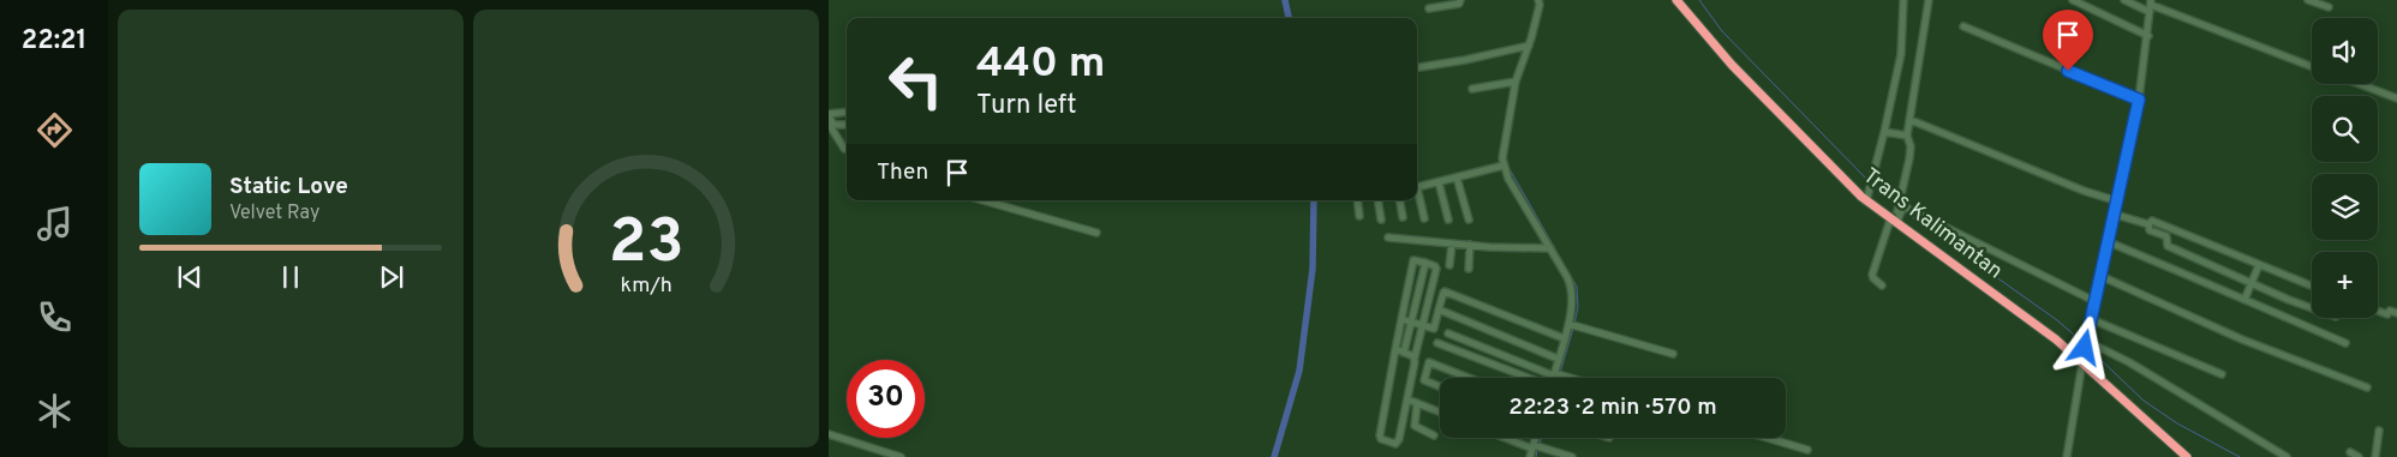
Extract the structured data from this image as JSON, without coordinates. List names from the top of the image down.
{
  "streets": {
    "highway": ["Trans Kalimantan"]
  },
  "page": {
    "tabs": "22:21",
    "map_buttons": "+",
    "turn": ["440 m", "Turn left"],
    "then": "Then",
    "song": ["Static Love", "Velvet Ray"],
    "limit": "30",
    "trip": "22:23 · 2 min · 570 m",
    "gauge": ["23", "km/h"]
  }
}
